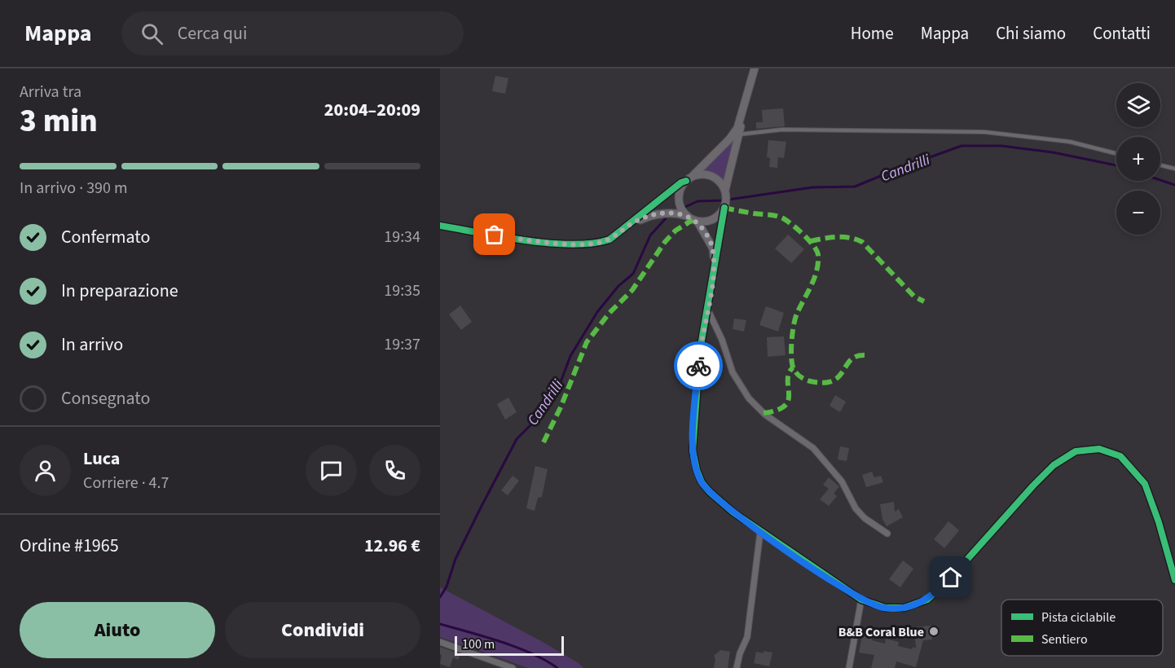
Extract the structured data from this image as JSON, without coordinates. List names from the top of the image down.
{
  "water": ["Candrilli"],
  "places": ["B&B Coral Blue"],
  "legend": ["Pista ciclabile", "Sentiero"],
  "scale_bar": "100 m",
  "page": {
    "header": "Mappa",
    "search": "Cerca qui",
    "nav": [
      "Home",
      "Mappa",
      "Chi siamo",
      "Contatti"
    ],
    "heading": ["3 min", "Arriva tra", "20:04–20:09"],
    "panel": [
      "Luca",
      "Corriere · 4.7",
      "Ordine #1965",
      "12.96 €"
    ],
    "map_buttons": ["+", "−"],
    "bar": "In arrivo · 390 m",
    "list": [
      ["Confermato", "19:34"],
      ["In preparazione", "19:35"],
      ["In arrivo", "19:37"],
      "Consegnato"
    ],
    "buttons": ["Aiuto", "Condividi"],
    "scale": "100 m"
  }
}
